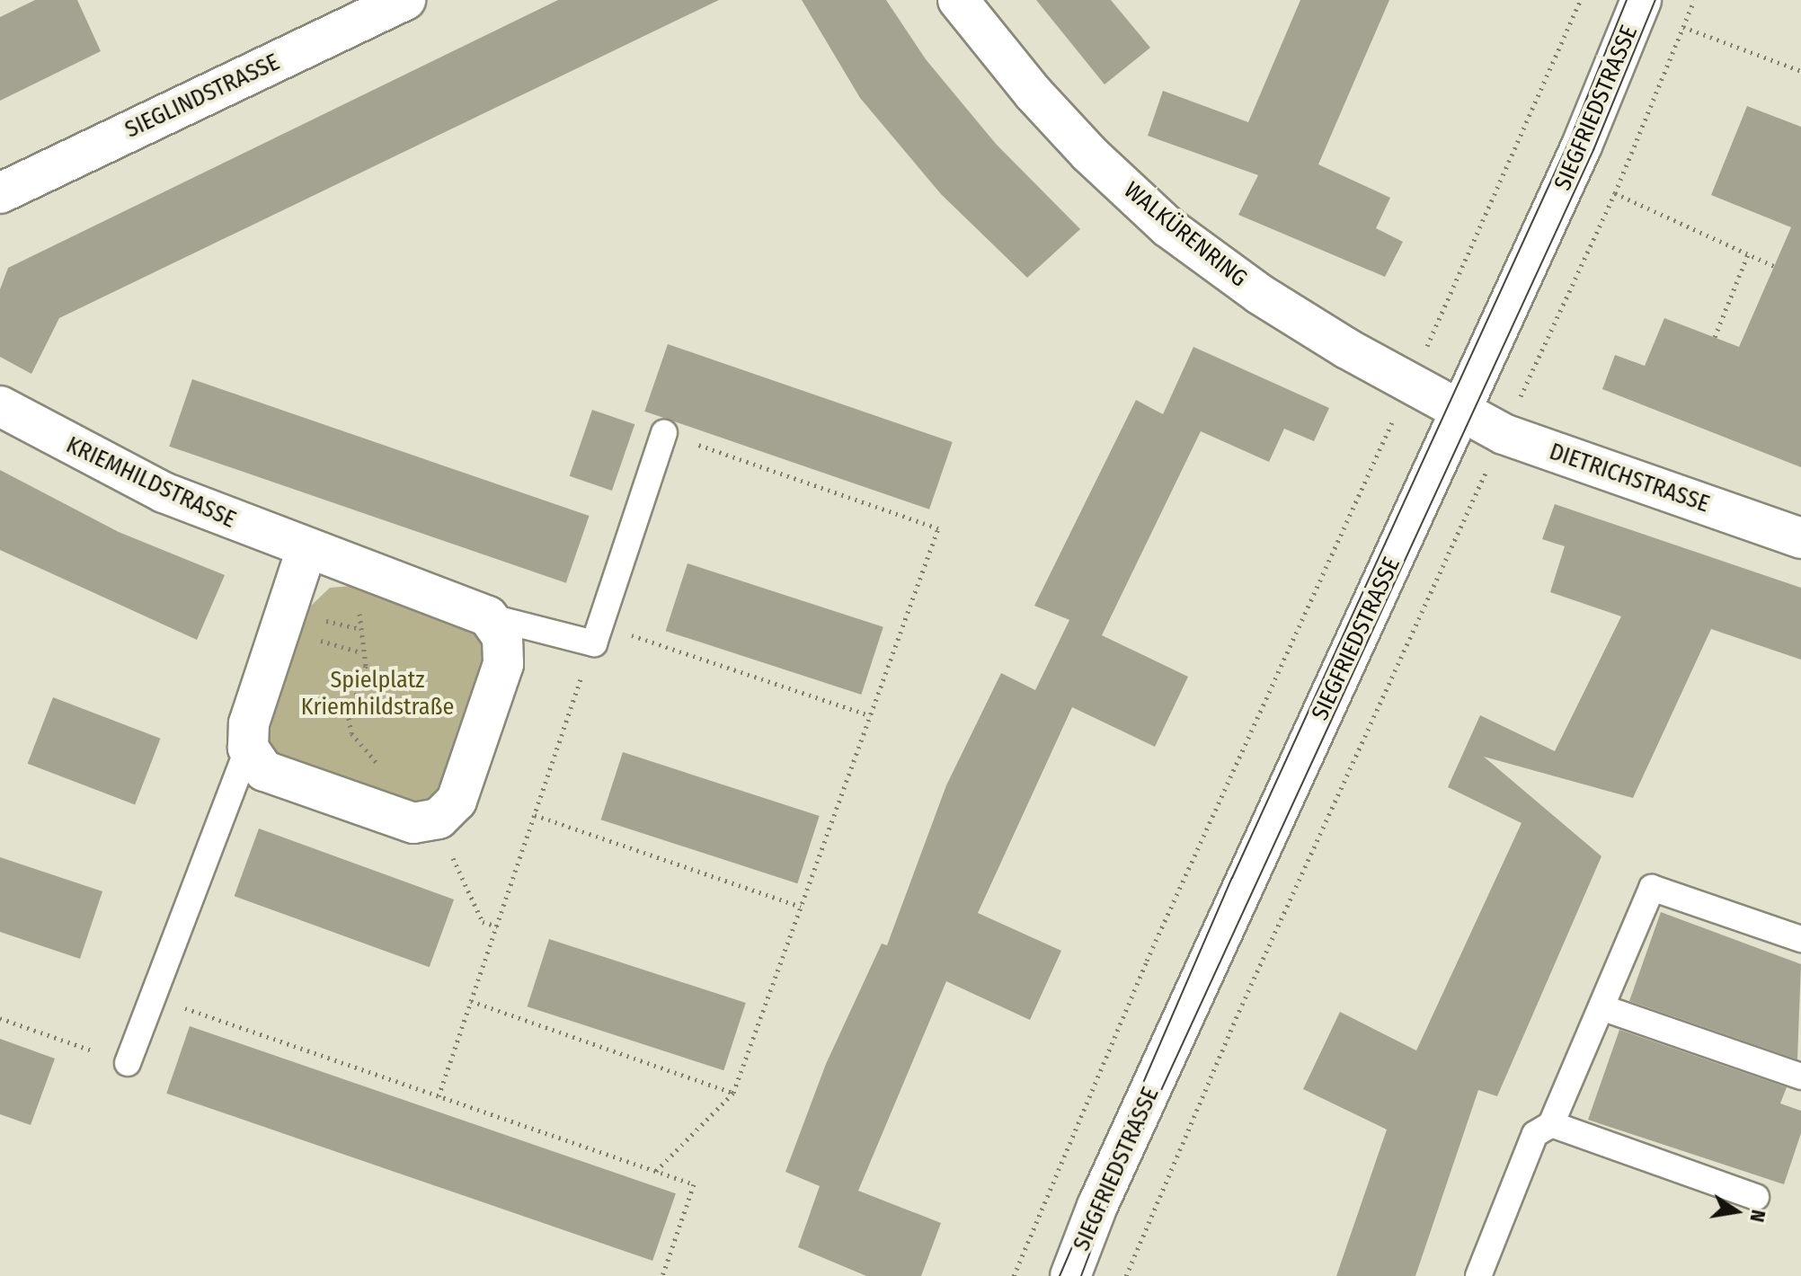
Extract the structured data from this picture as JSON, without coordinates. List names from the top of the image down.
{
  "streets": {
    "street": [
      "SIEGLINDSTRASSE",
      "SIEGFRIEDSTRASSE",
      "WALKÜRENRING",
      "DIETRICHSTRASSE",
      "KRIEMHILDSTRASSE"
    ]
  },
  "crossings": [
    ["SIEGFRIEDSTRASSE", "WALKÜRENRING"],
    ["SIEGFRIEDSTRASSE", "DIETRICHSTRASSE"],
    ["WALKÜRENRING", "DIETRICHSTRASSE"]
  ],
  "parks": ["Spielplatz Kriemhildstraße"],
  "north": "right"
}
